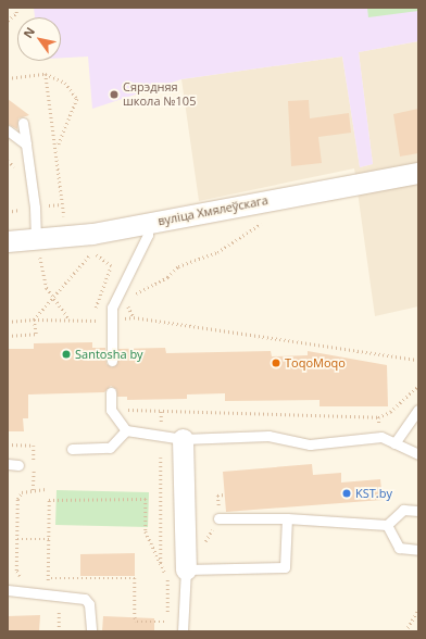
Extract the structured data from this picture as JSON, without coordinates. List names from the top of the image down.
{
  "streets": {
    "street": ["вуліца Хмялеўскага"]
  },
  "places": [
    "Сярэдняя школа №105",
    "Santosha by",
    "ToqoMoqo",
    "KST.by"
  ],
  "north": "top left"
}
